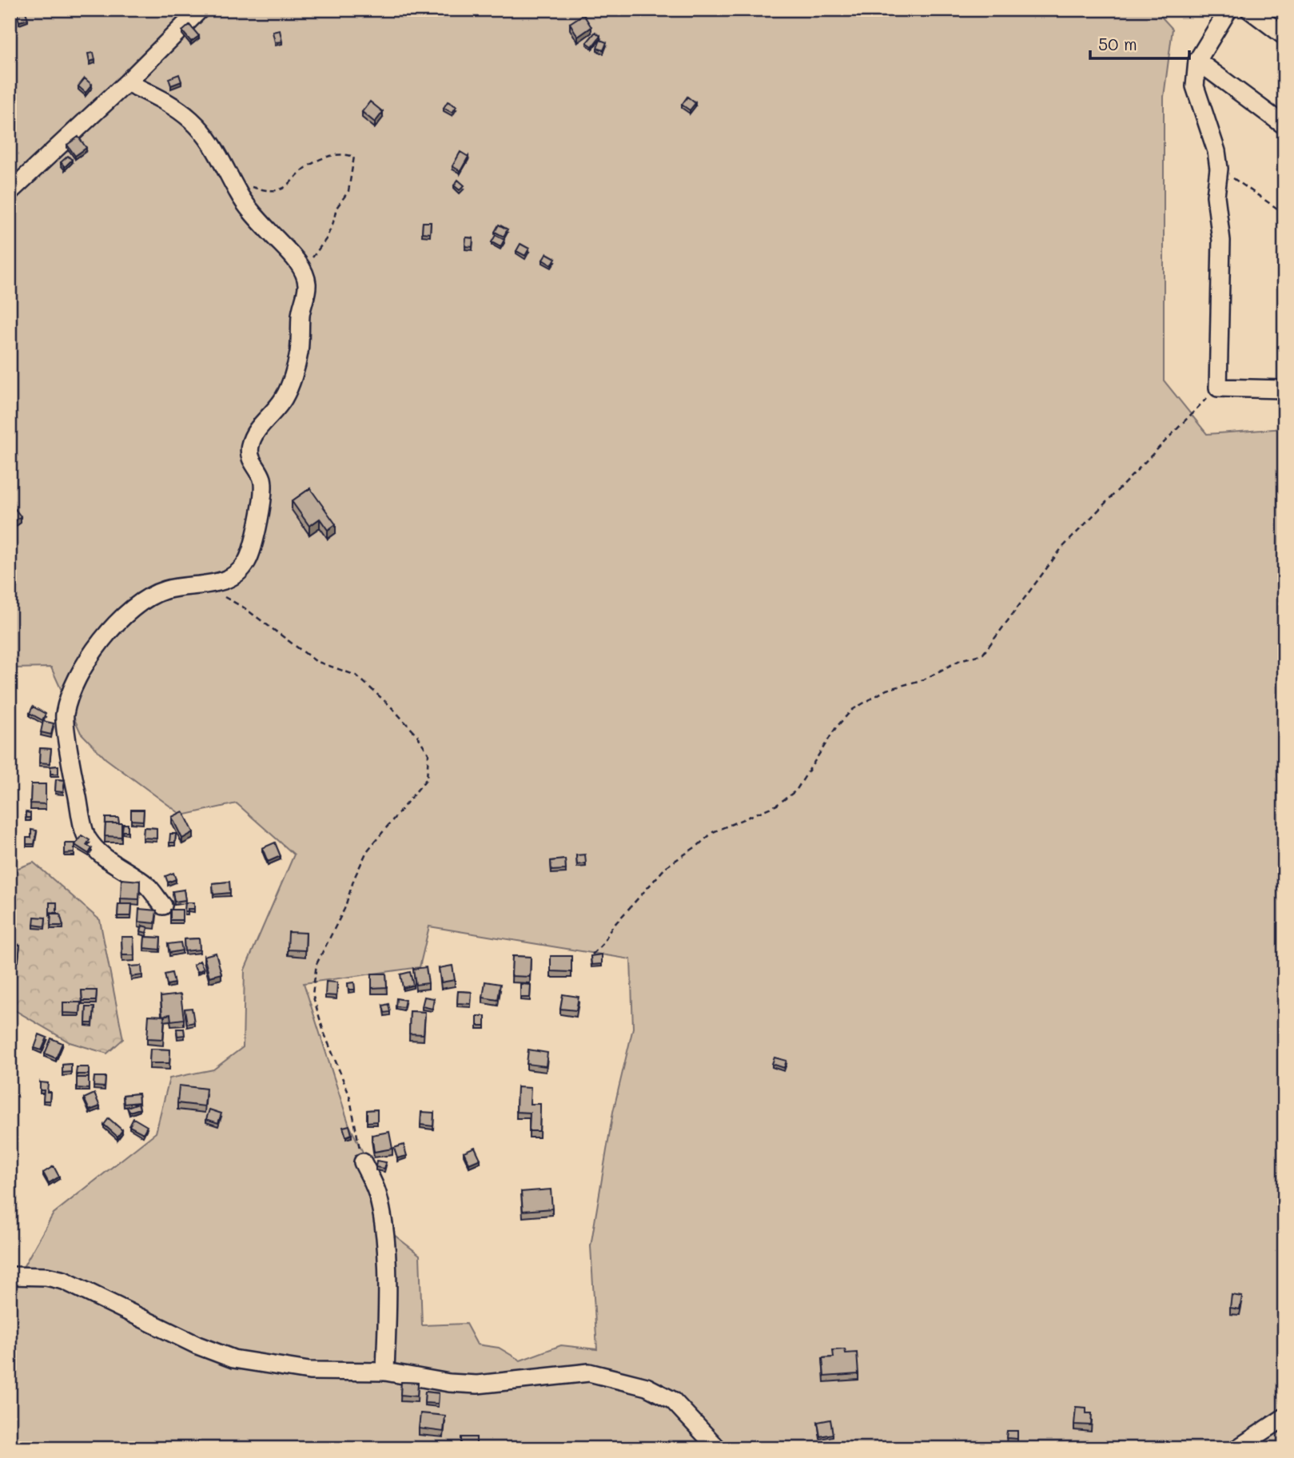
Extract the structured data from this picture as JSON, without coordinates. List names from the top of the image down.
{
  "scale_bar": "50 m"
}
